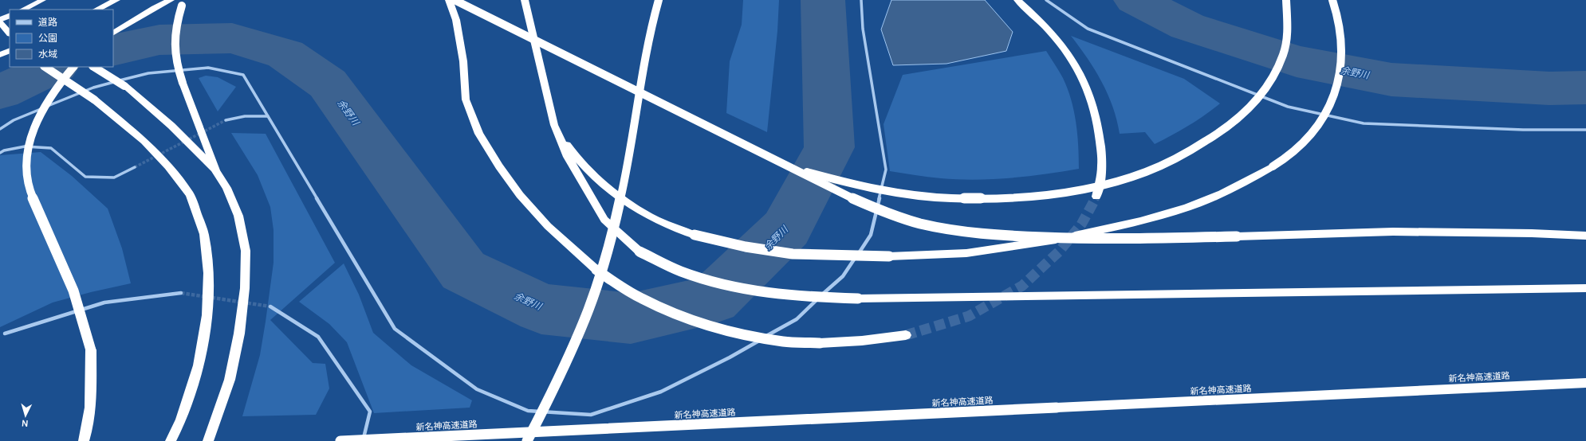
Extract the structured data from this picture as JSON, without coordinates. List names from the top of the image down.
{
  "streets": {
    "highway": ["新名神高速道路"]
  },
  "water": ["余野川"],
  "legend": ["道路", "公園", "水域"],
  "north": "bottom"
}
